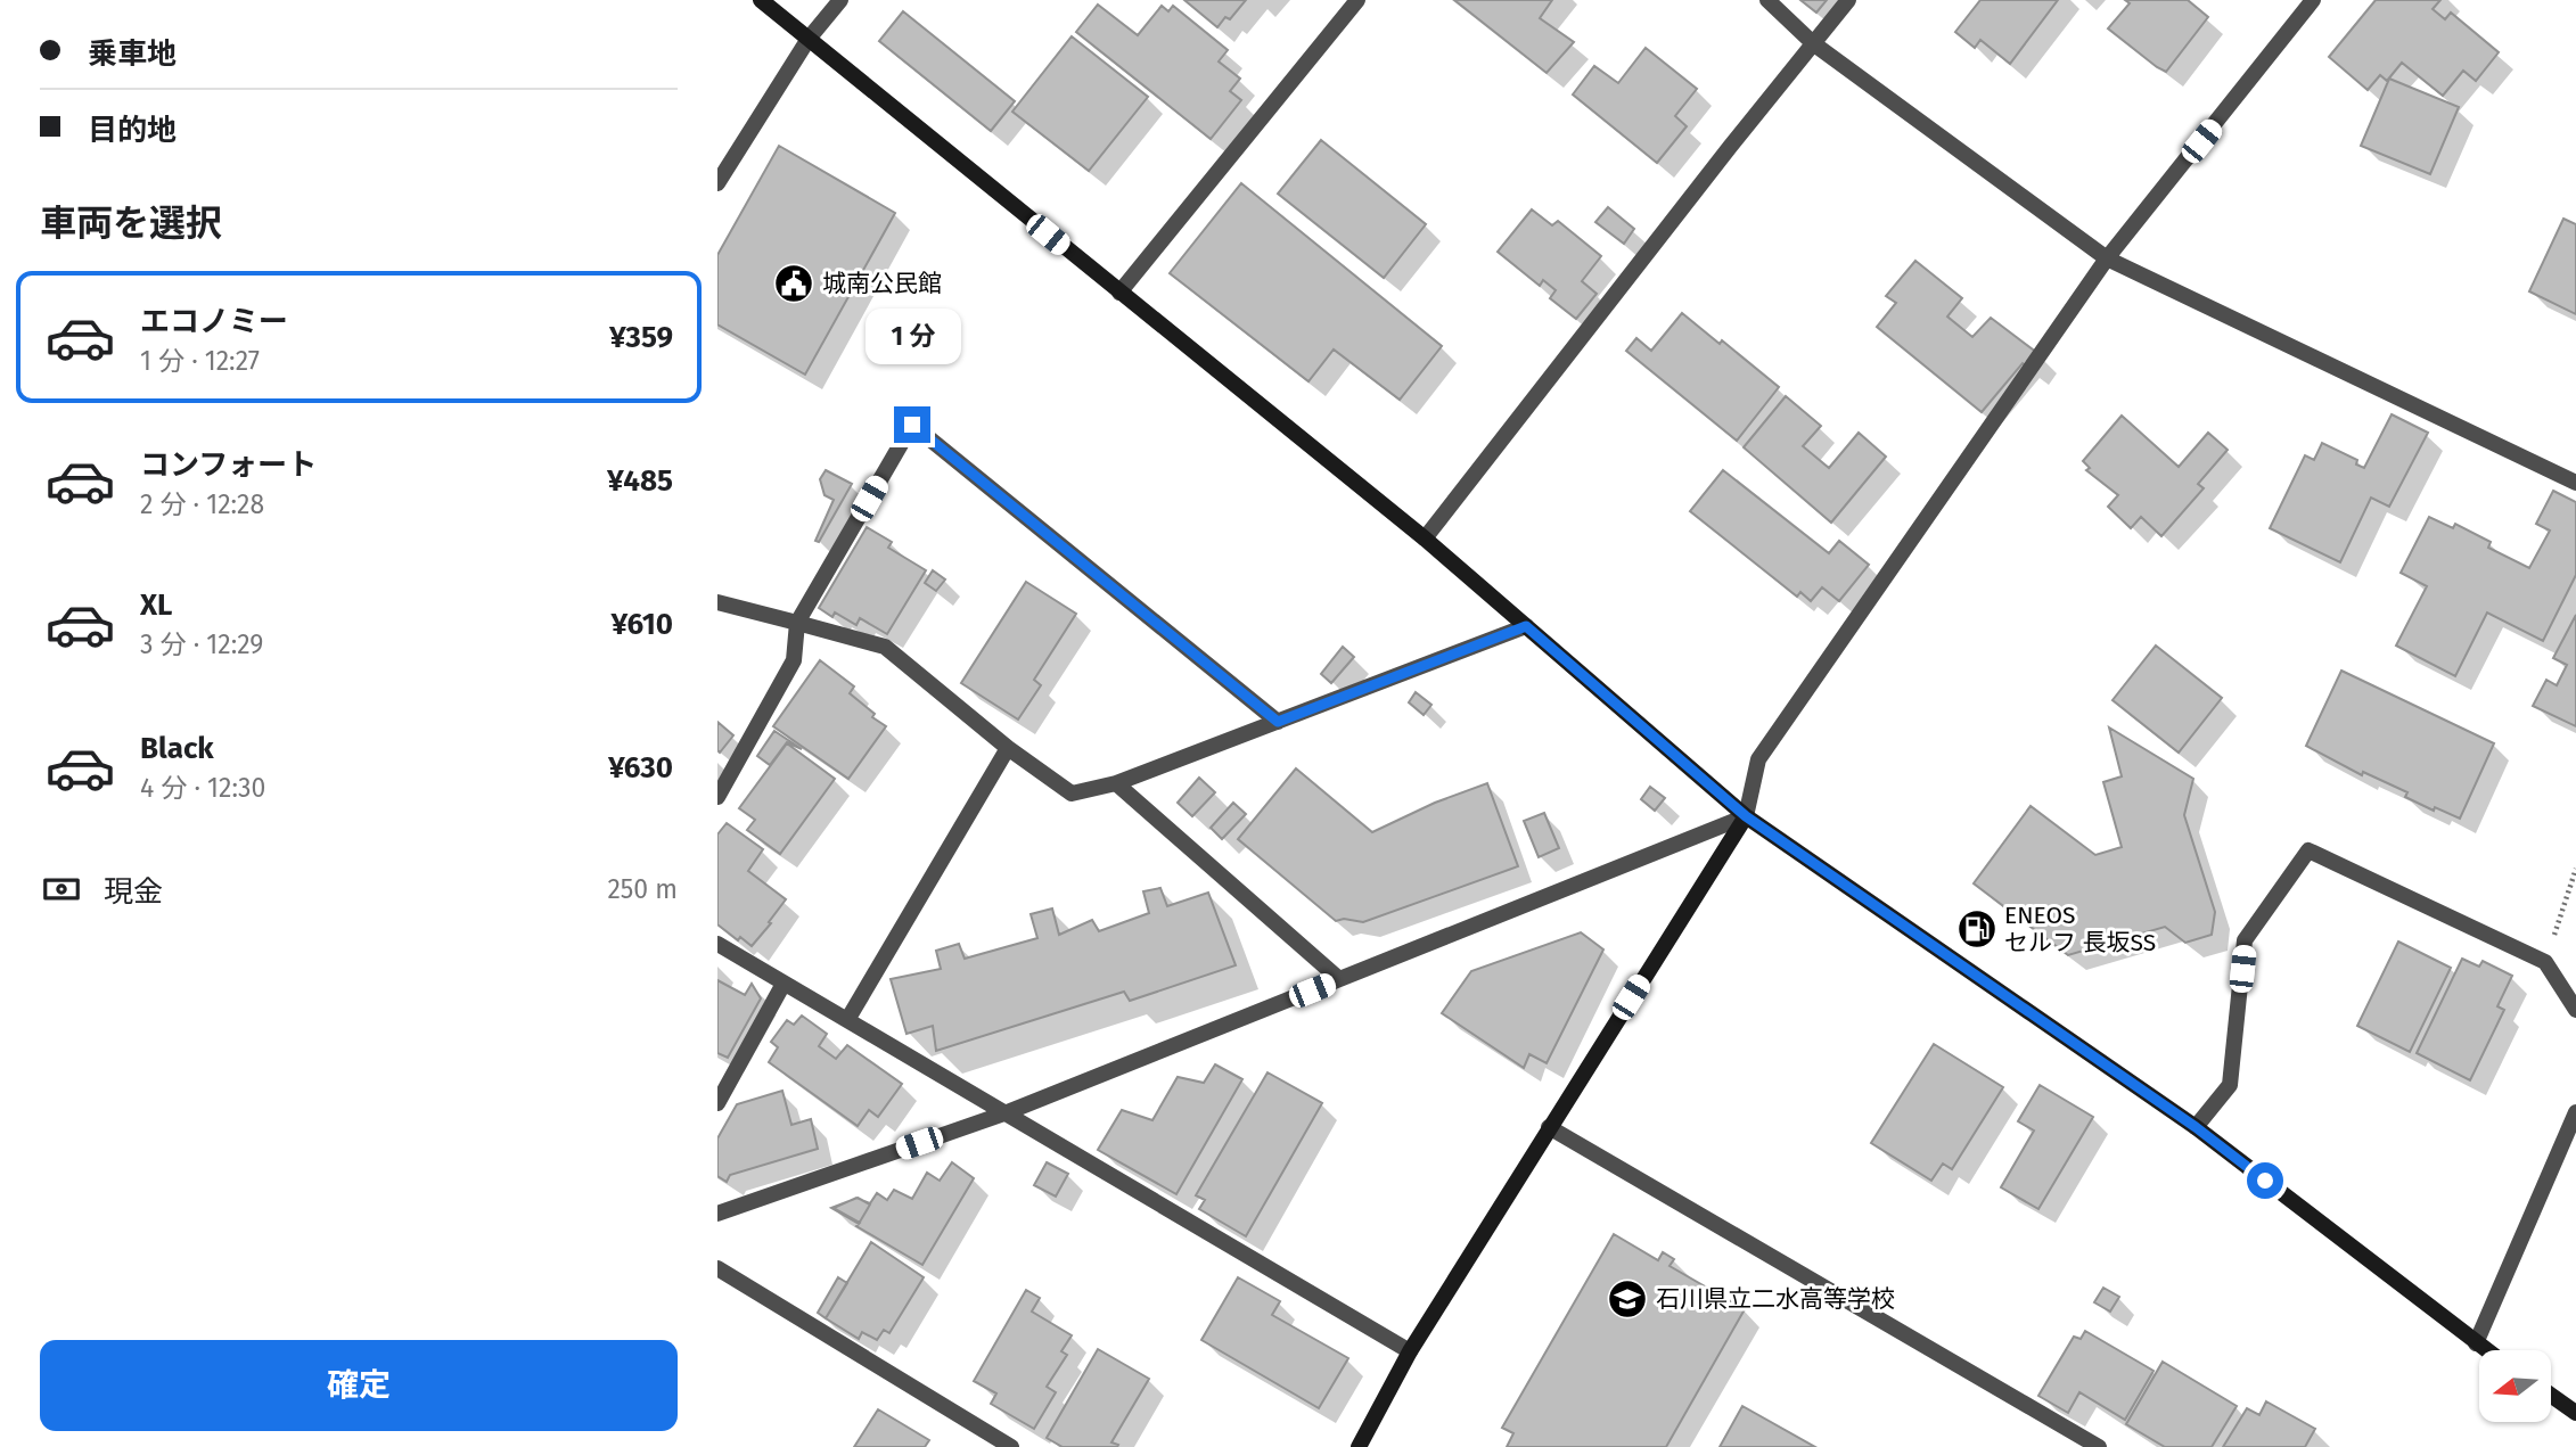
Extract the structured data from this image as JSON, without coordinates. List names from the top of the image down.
{
  "places": {
    "public building": ["城南公民館"],
    "fuel station": ["ENEOS セルフ 長坂SS"],
    "school or university": ["石川県立二水高等学校"]
  },
  "north": "left",
  "page": {
    "banner": ["乗車地", "目的地"],
    "heading": "車両を選択",
    "list": [
      {
        "name": "エコノミー",
        "note": "1 分 · 12:27",
        "value": "¥359"
      },
      {
        "name": "コンフォート",
        "note": "2 分 · 12:28",
        "value": "¥485"
      },
      {
        "name": "XL",
        "note": "3 分 · 12:29",
        "value": "¥610"
      },
      {
        "name": "Black",
        "note": "4 分 · 12:30",
        "value": "¥630"
      }
    ],
    "bubble": "1 分",
    "pay": ["現金", "250 m"],
    "buttons": "確定"
  }
}
